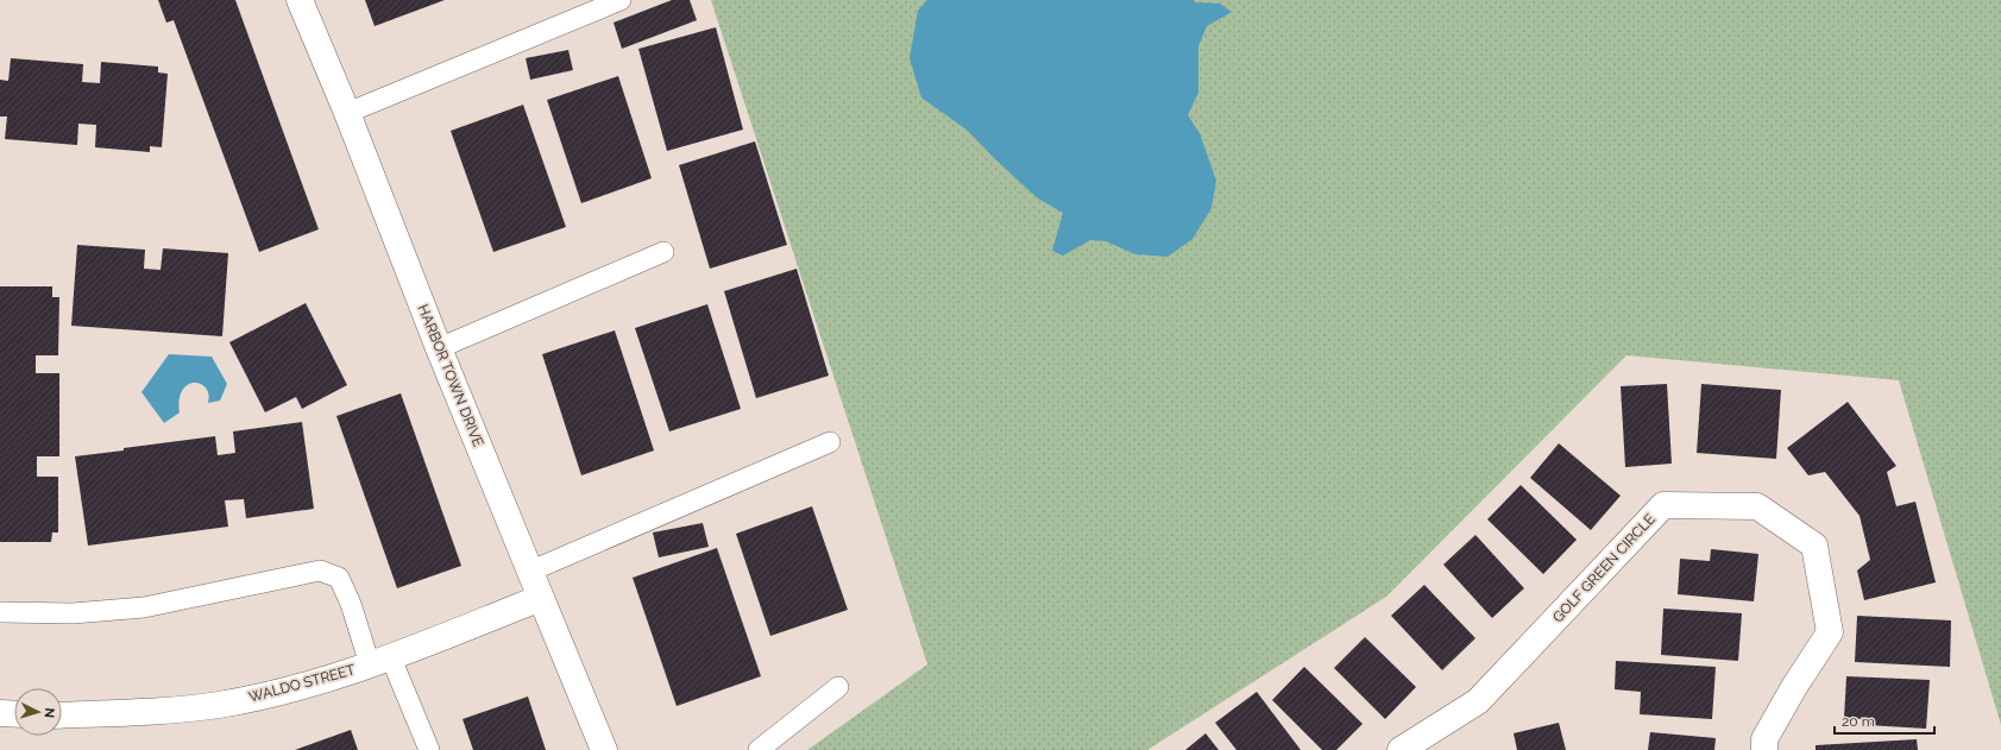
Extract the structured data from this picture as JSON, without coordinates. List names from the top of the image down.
{
  "streets": {
    "street": ["HARBOR TOWN DRIVE", "GOLF GREEN CIRCLE", "WALDO STREET"]
  },
  "crossings": [
    ["HARBOR TOWN DRIVE", "WALDO STREET"]
  ],
  "scale_bar": "20 m",
  "north": "right"
}
